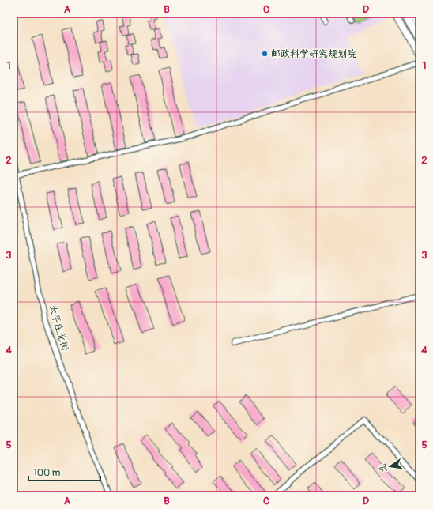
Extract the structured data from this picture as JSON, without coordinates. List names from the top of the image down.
{
  "streets": {
    "street": ["太平庄北街"]
  },
  "places": ["邮政科学研究规划院"],
  "scale_bar": "100 m",
  "north": "left",
  "grid": {
    "columns": [
      "A",
      "B",
      "C",
      "D"
    ],
    "rows": [
      "1",
      "2",
      "3",
      "4",
      "5"
    ]
  }
}
